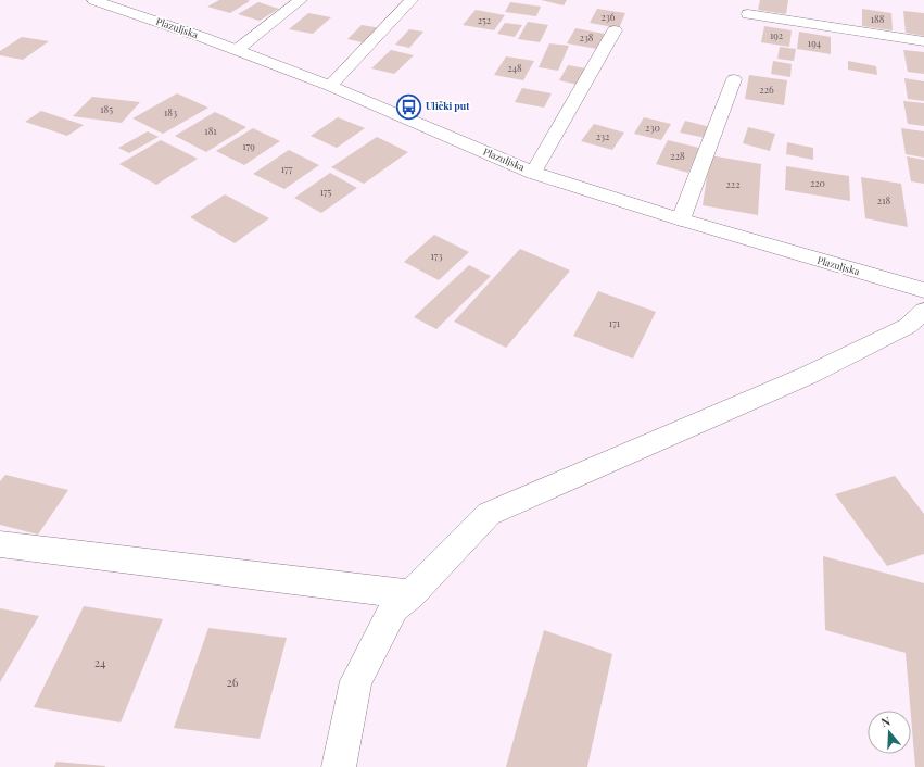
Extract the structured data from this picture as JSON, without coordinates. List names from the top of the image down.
{
  "streets": {
    "street": ["Plazuljska"]
  },
  "places": {
    "bus stop": ["Ulički put"]
  },
  "house_numbers": [
    "236",
    "188",
    "252",
    "192",
    "238",
    "194",
    "248",
    "226",
    "185",
    "183",
    "230",
    "181",
    "232",
    "179",
    "228",
    "177",
    "220",
    "222",
    "175",
    "218",
    "173",
    "171",
    "24",
    "26"
  ],
  "north": "top"
}
